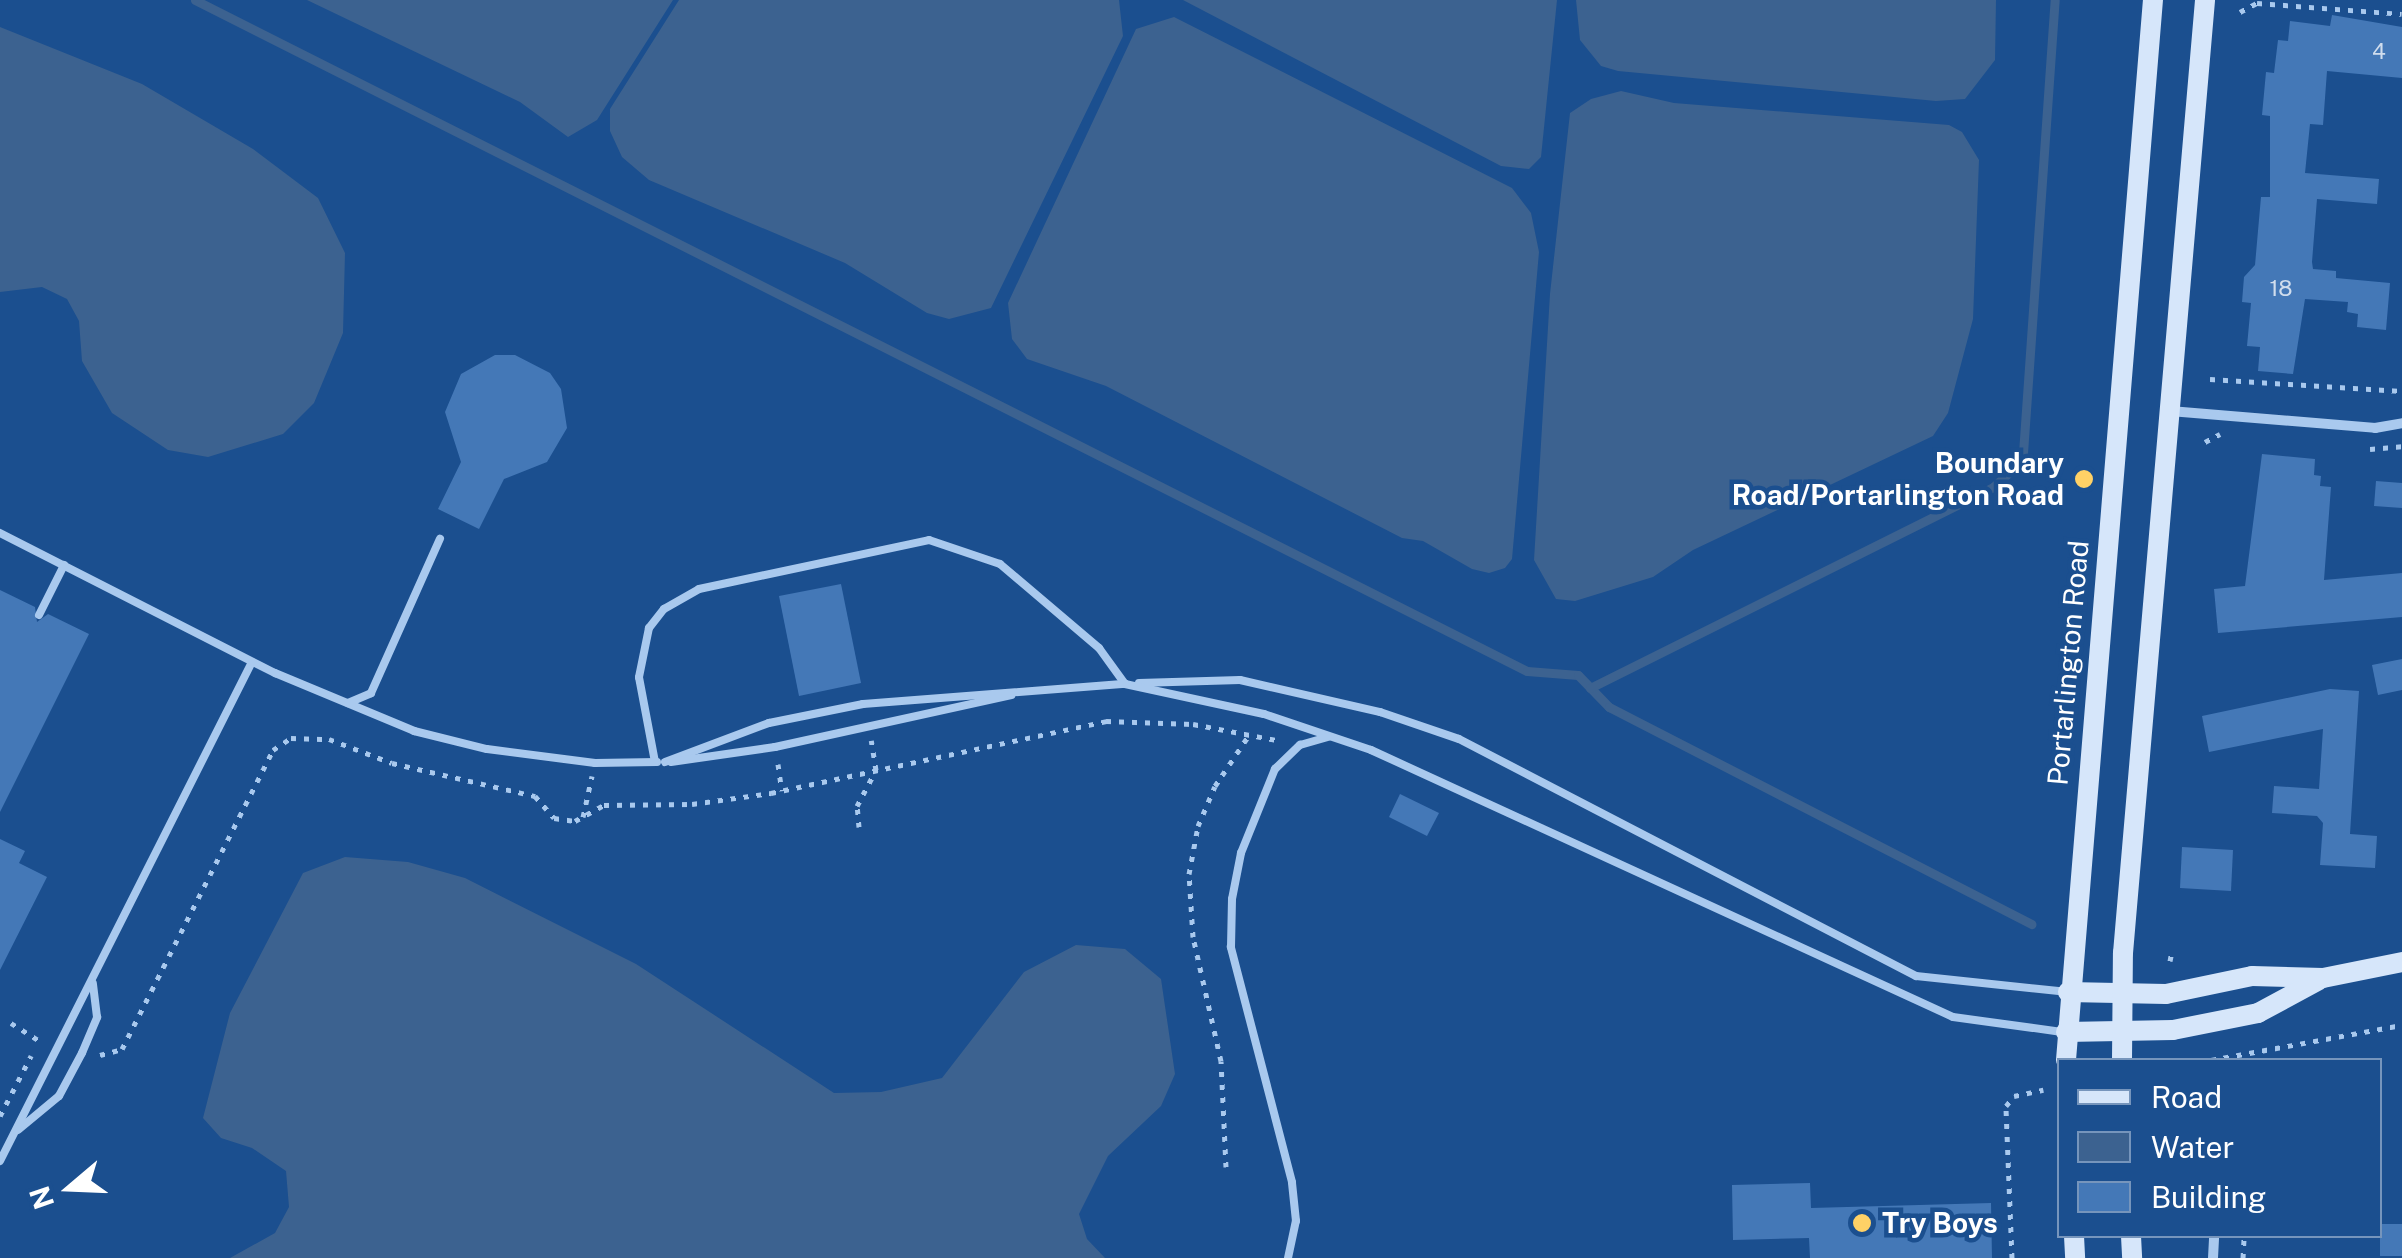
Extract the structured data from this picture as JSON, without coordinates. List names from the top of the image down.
{
  "streets": {
    "main road": ["Portarlington Road"]
  },
  "places": ["Boundary Road/Portarlington Road", "Try Boys"],
  "house_numbers": ["4", "18"],
  "legend": ["Road", "Water", "Building"],
  "north": "left"
}
